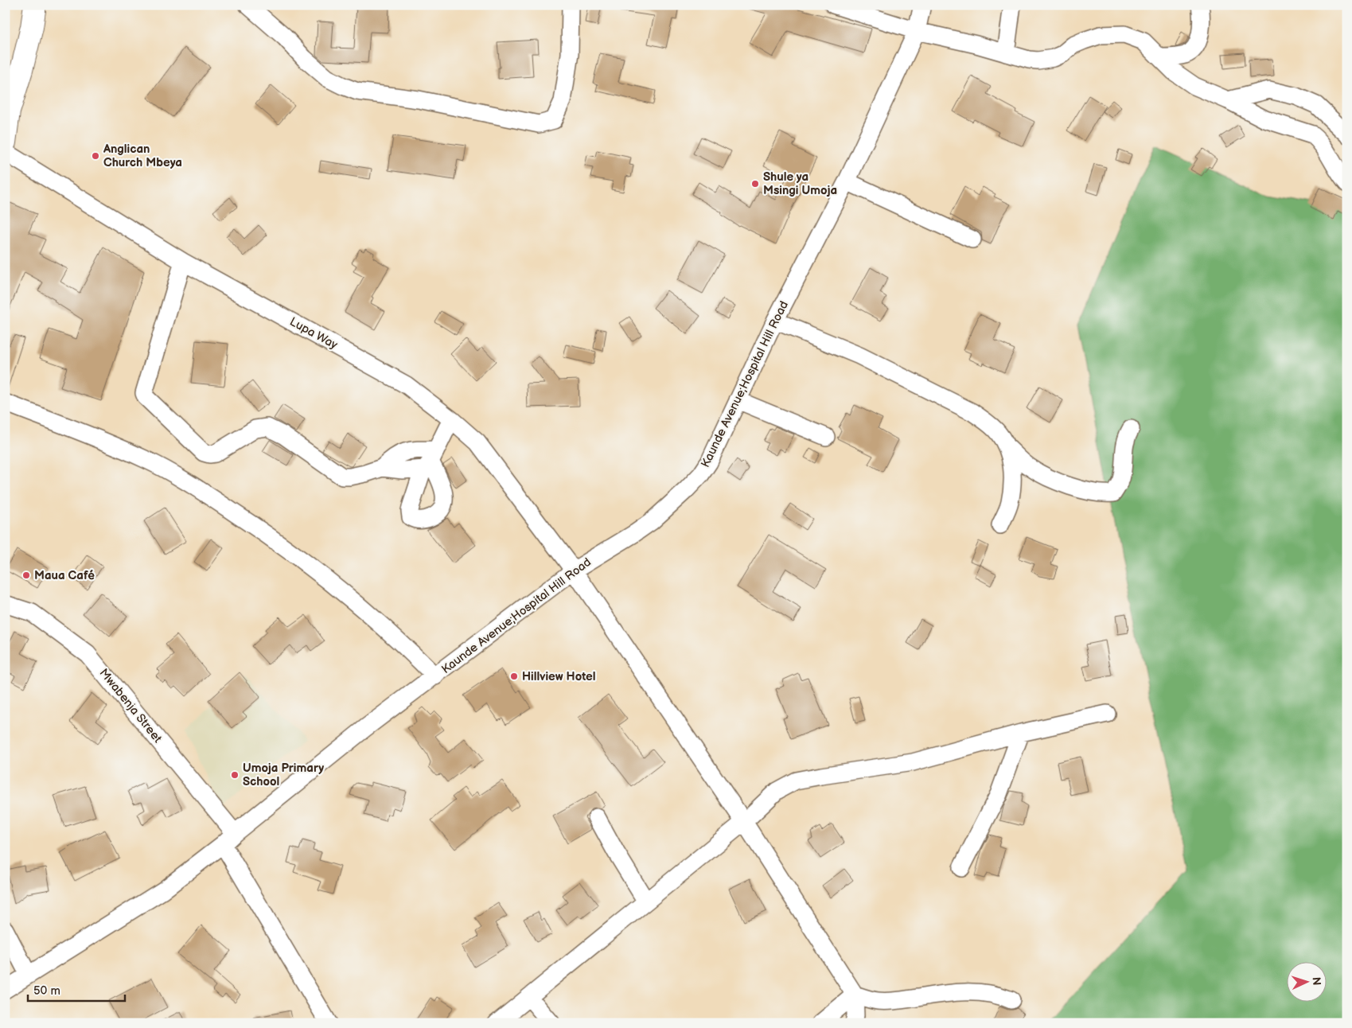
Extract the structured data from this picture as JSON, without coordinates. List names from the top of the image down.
{
  "streets": {
    "street": ["Lupa Way", "Kaunde Avenue;Hospital Hill Road", "Mwabenja Street"]
  },
  "crossings": [
    ["Lupa Way", "Kaunde Avenue;Hospital Hill Road"],
    ["Kaunde Avenue;Hospital Hill Road", "Mwabenja Street"]
  ],
  "places": [
    "Anglican Church Mbeya",
    "Shule ya Msingi Umoja",
    "Maua Café",
    "Hillview Hotel",
    "Umoja Primary School"
  ],
  "scale_bar": "50 m",
  "north": "right"
}
